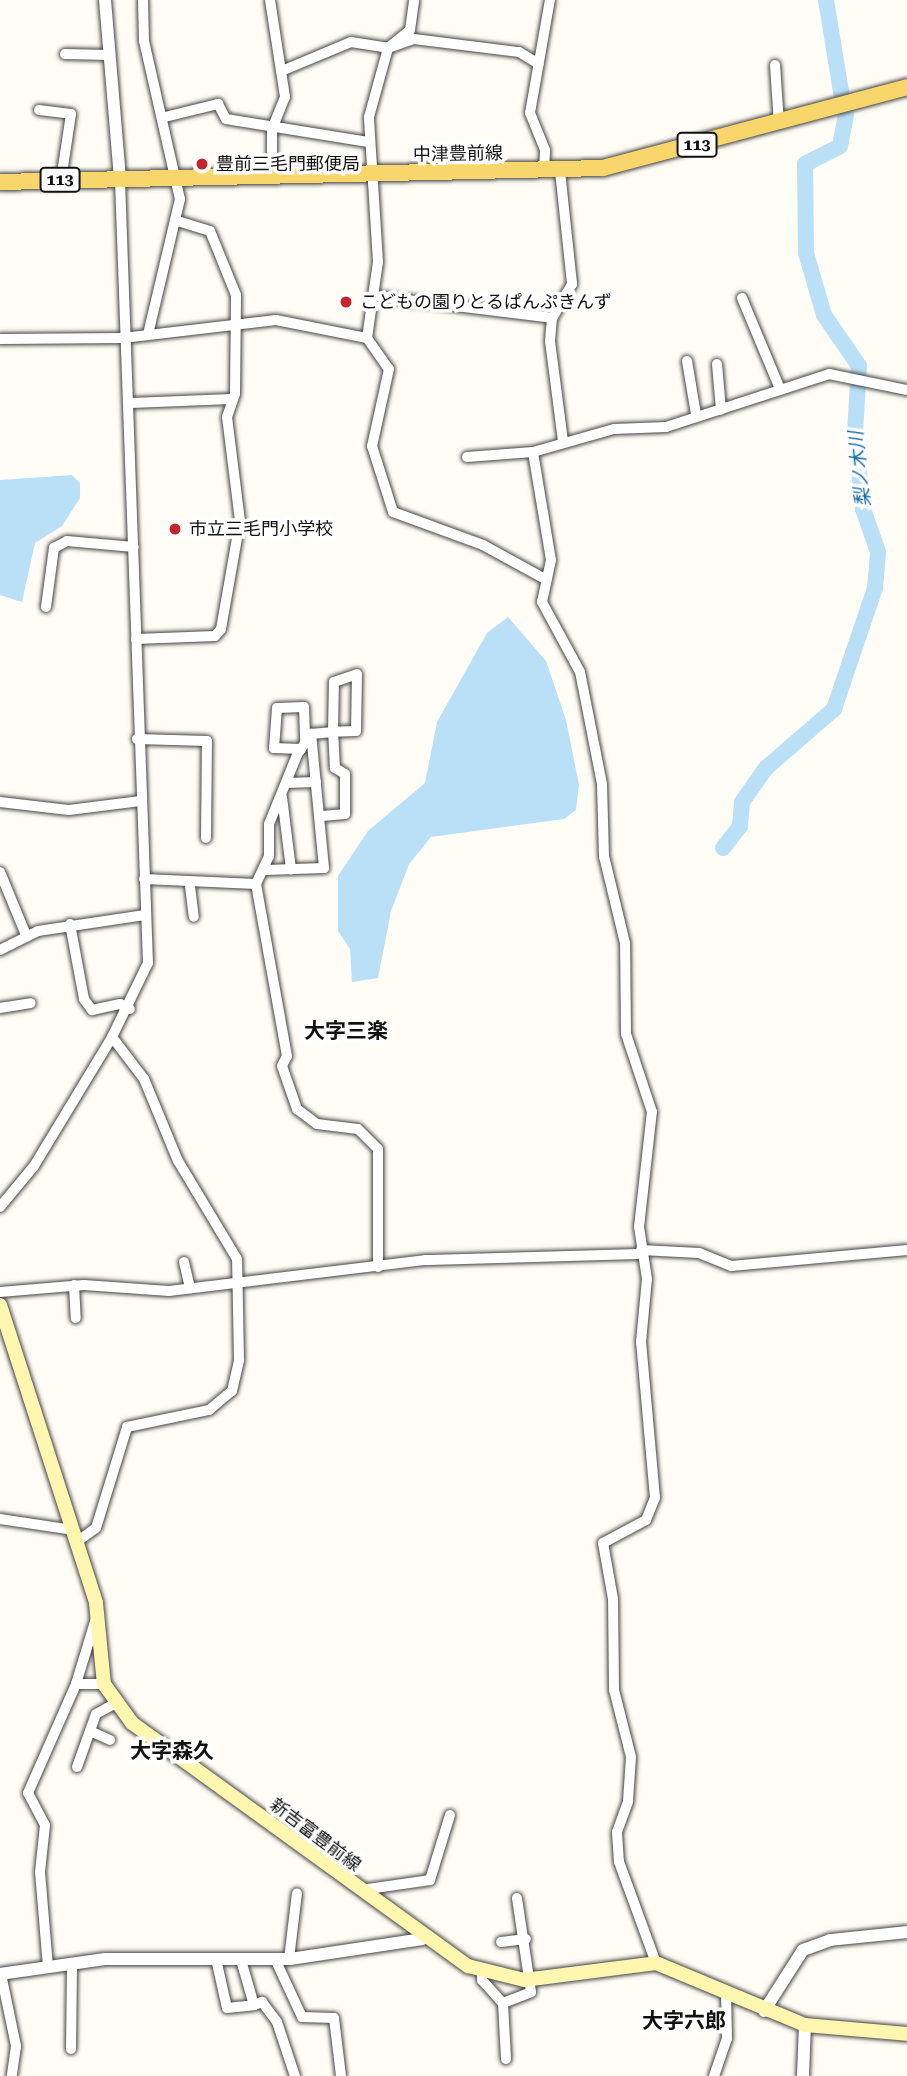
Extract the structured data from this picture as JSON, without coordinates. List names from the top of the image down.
{
  "streets": {
    "main road": ["113", "中津豊前線", "新吉富豊前線"]
  },
  "districts": ["大字三楽", "大字森久", "大字六郎"],
  "water": ["梨ノ木川"],
  "places": ["豊前三毛門郵便局", "こどもの園りとるぱんぷきんず", "市立三毛門小学校"]
}
